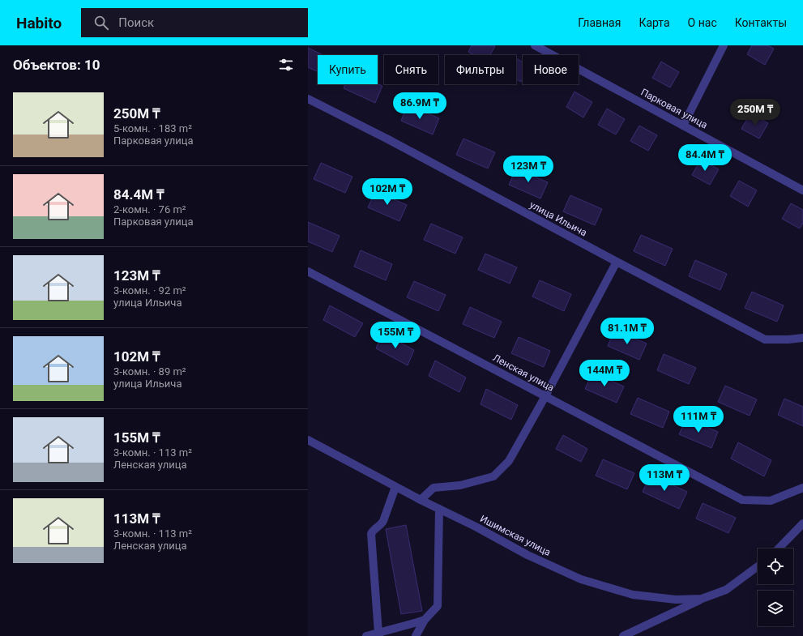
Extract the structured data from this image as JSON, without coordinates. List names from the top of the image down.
{
  "streets": {
    "street": [
      "Парковая улица",
      "улица Ильича",
      "Ленская улица",
      "Ишимская улица"
    ]
  },
  "page": {
    "header": "Habito",
    "search": "Поиск",
    "nav": [
      "Главная",
      "Карта",
      "О нас",
      "Контакты"
    ],
    "heading": "Объектов: 10",
    "chip": [
      "Купить",
      "Снять",
      "Фильтры",
      "Новое"
    ],
    "list": [
      {
        "name": "250M ₸",
        "note": "5-комн. · 183 m² · Парковая улица"
      },
      {
        "name": "84.4M ₸",
        "note": "2-комн. · 76 m² · Парковая улица"
      },
      {
        "name": "123M ₸",
        "note": "3-комн. · 92 m² · улица Ильича"
      },
      {
        "name": "102M ₸",
        "note": "3-комн. · 89 m² · улица Ильича"
      },
      {
        "name": "155M ₸",
        "note": "3-комн. · 113 m² · Ленская улица"
      },
      {
        "name": "113M ₸",
        "note": "3-комн. · 113 m² · Ленская улица"
      }
    ],
    "price": [
      "86.9M ₸",
      "250M ₸",
      "84.4M ₸",
      "123M ₸",
      "102M ₸",
      "81.1M ₸",
      "155M ₸",
      "144M ₸",
      "111M ₸",
      "113M ₸"
    ]
  }
}
